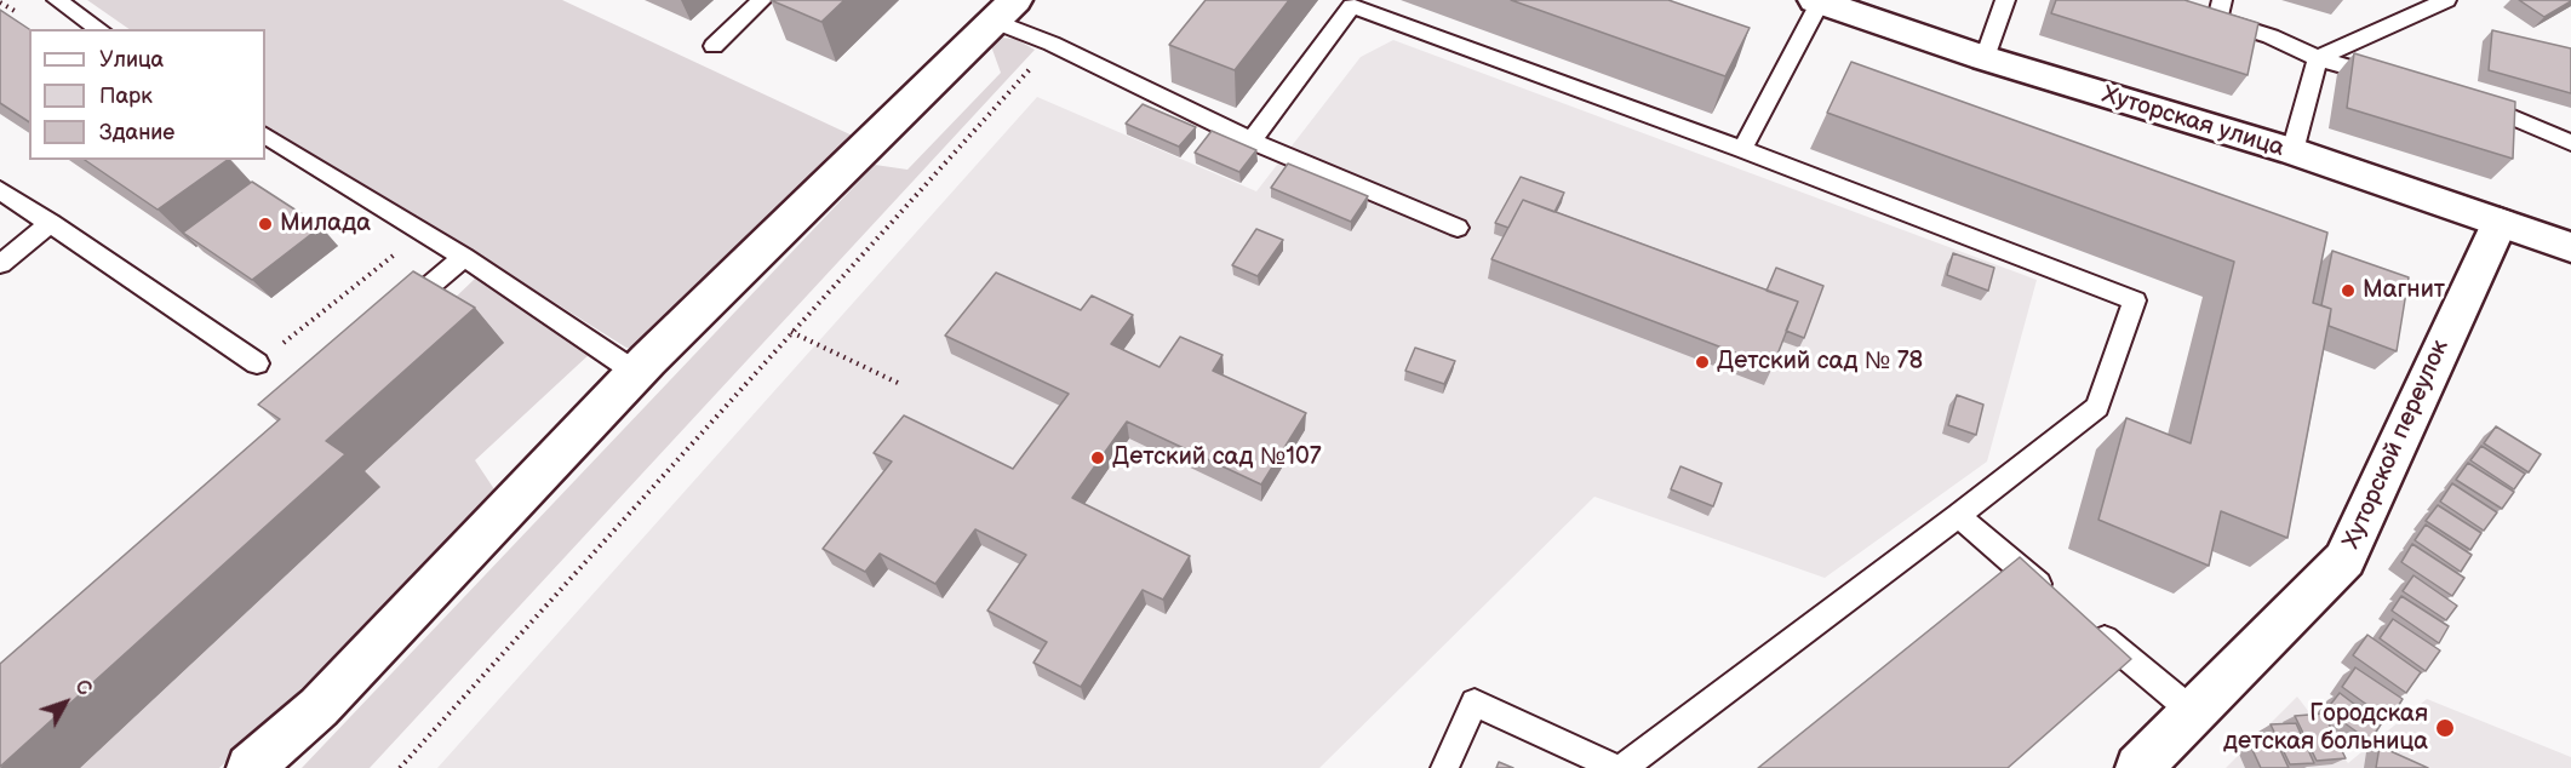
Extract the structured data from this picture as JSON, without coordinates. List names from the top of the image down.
{
  "streets": {
    "street": ["Хуторская улица", "Хуторской переулок"]
  },
  "crossings": [
    ["Хуторская улица", "Хуторской переулок"]
  ],
  "places": [
    "Милада",
    "Магнит",
    "Детский сад № 78",
    "Детский сад №107",
    "Городская детская больница"
  ],
  "legend": ["Улица", "Парк", "Здание"],
  "north": "top right"
}
